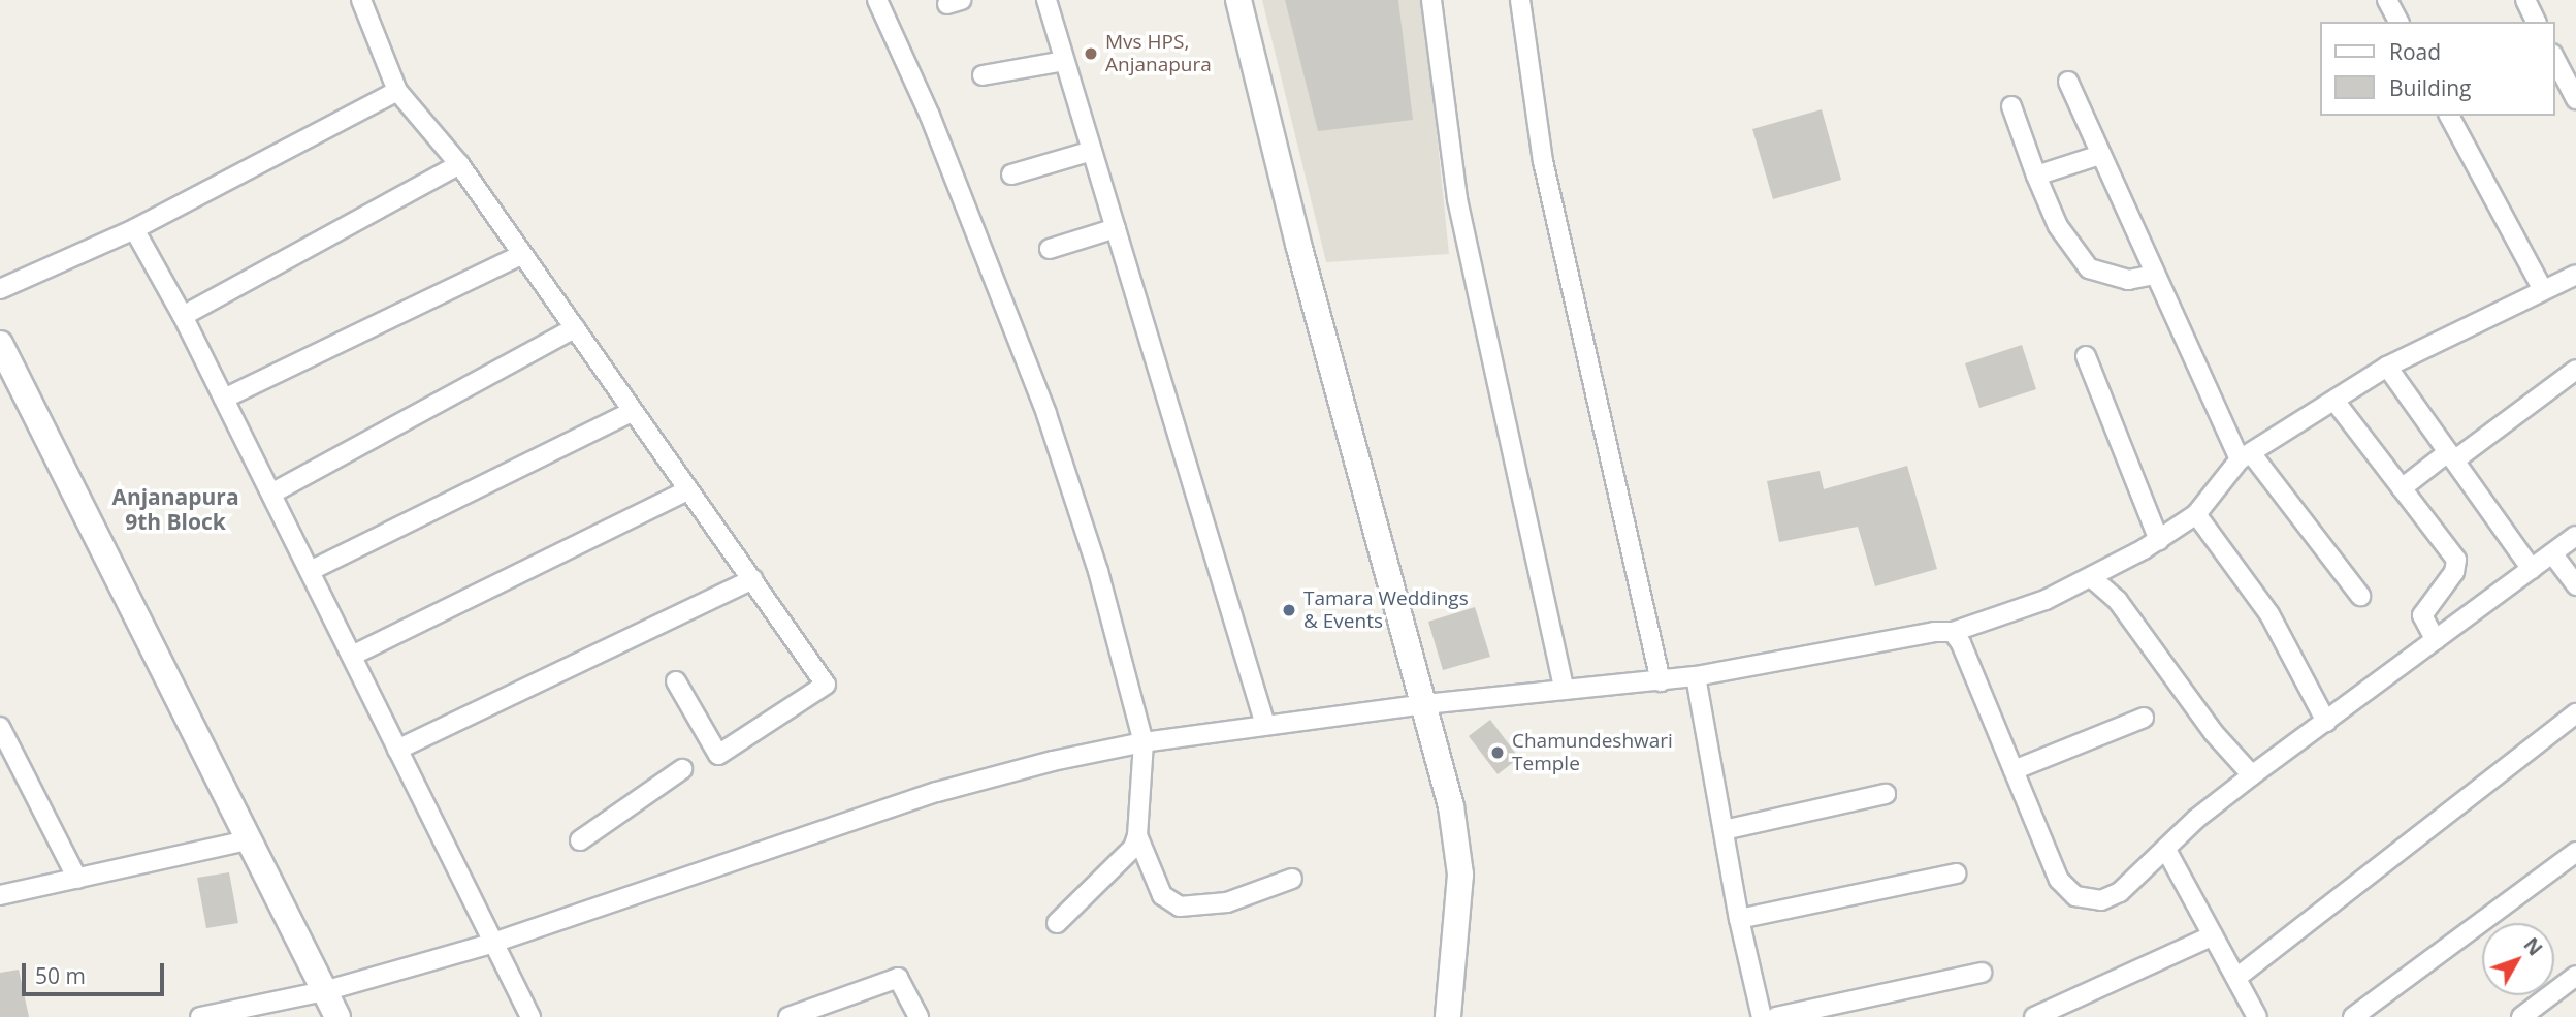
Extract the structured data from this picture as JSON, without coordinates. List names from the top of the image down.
{
  "districts": ["Anjanapura 9th Block"],
  "places": ["Mvs HPS, Anjanapura", "Tamara Weddings & Events", "Chamundeshwari Temple"],
  "legend": ["Road", "Building"],
  "scale_bar": "50 m",
  "north": "top right"
}
